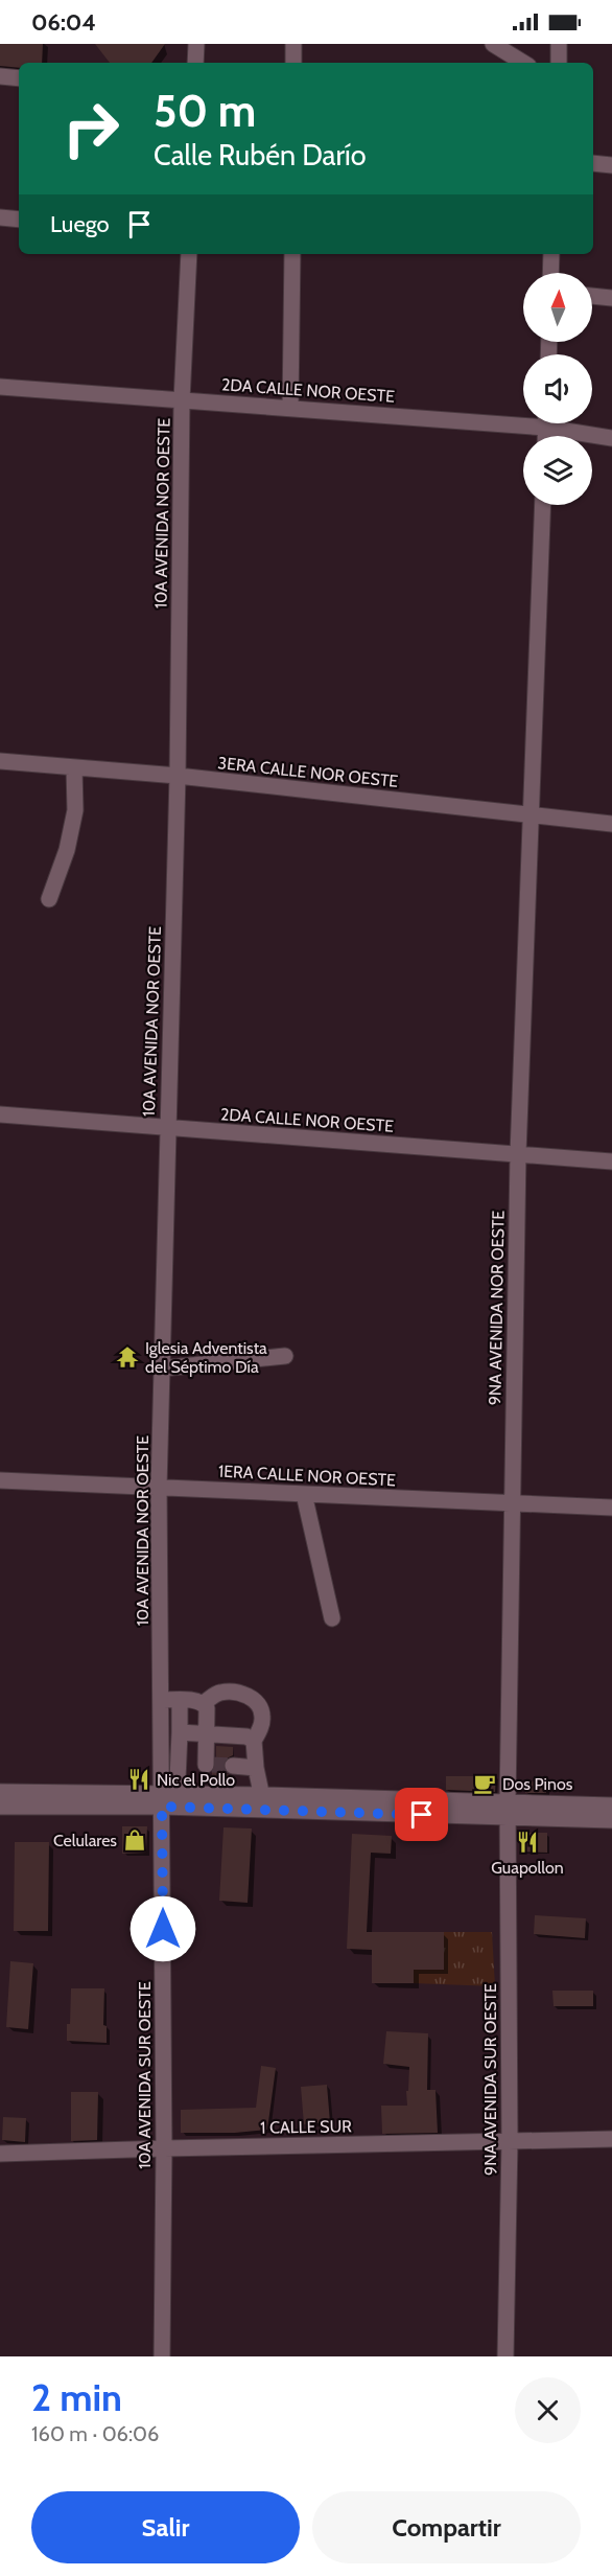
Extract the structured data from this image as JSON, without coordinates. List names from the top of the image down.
{
  "streets": {
    "street": [
      "2DA CALLE NOR OESTE",
      "10A AVENIDA NOR OESTE",
      "3ERA CALLE NOR OESTE",
      "9NA AVENIDA NOR OESTE",
      "1ERA CALLE NOR OESTE",
      "10A AVENIDA SUR OESTE",
      "9NA AVENIDA SUR OESTE",
      "1 CALLE SUR"
    ]
  },
  "crossings": [
    ["2DA CALLE NOR OESTE", "10A AVENIDA NOR OESTE"],
    ["2DA CALLE NOR OESTE", "9NA AVENIDA NOR OESTE"],
    ["10A AVENIDA NOR OESTE", "3ERA CALLE NOR OESTE"],
    ["10A AVENIDA NOR OESTE", "1ERA CALLE NOR OESTE"],
    ["10A AVENIDA NOR OESTE", "10A AVENIDA SUR OESTE"],
    ["3ERA CALLE NOR OESTE", "9NA AVENIDA NOR OESTE"],
    ["9NA AVENIDA NOR OESTE", "1ERA CALLE NOR OESTE"],
    ["9NA AVENIDA NOR OESTE", "9NA AVENIDA SUR OESTE"],
    ["10A AVENIDA SUR OESTE", "1 CALLE SUR"],
    ["9NA AVENIDA SUR OESTE", "1 CALLE SUR"]
  ],
  "places": {
    "temple": ["Iglesia Adventista del Séptimo Día"],
    "restaurant": ["Nic el Pollo", "Guapollon"],
    "cafe": ["Dos Pinos"],
    "shop": ["Celulares"]
  },
  "north": "top",
  "page": {
    "status": "06:04",
    "turn": ["50 m", "Calle Rubén Darío"],
    "then": "Luego",
    "heading": ["2 min", "160 m · 06:06"],
    "buttons": ["Salir", "Compartir"]
  }
}
